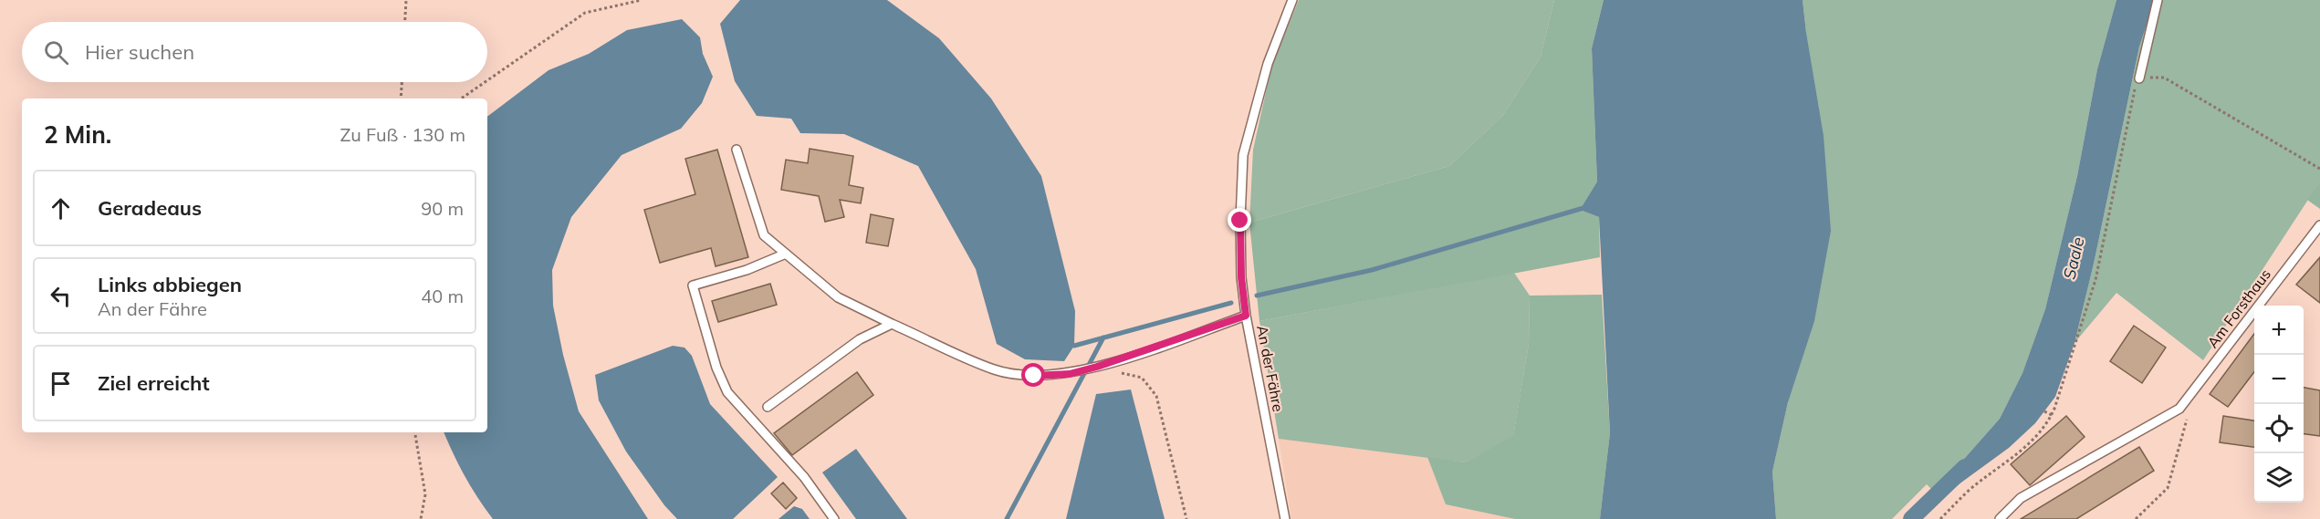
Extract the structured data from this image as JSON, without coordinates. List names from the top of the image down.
{
  "streets": {
    "lane": ["Am Forsthaus", "An der Fähre"]
  },
  "water": ["Saale"],
  "page": {
    "search": "Hier suchen",
    "heading": ["2 Min.", "Zu Fuß · 130 m"],
    "list": [
      ["Geradeaus", "90 m"],
      ["Links abbiegen", "An der Fähre", "40 m"],
      "Ziel erreicht"
    ],
    "map_buttons": ["+", "−"]
  }
}
